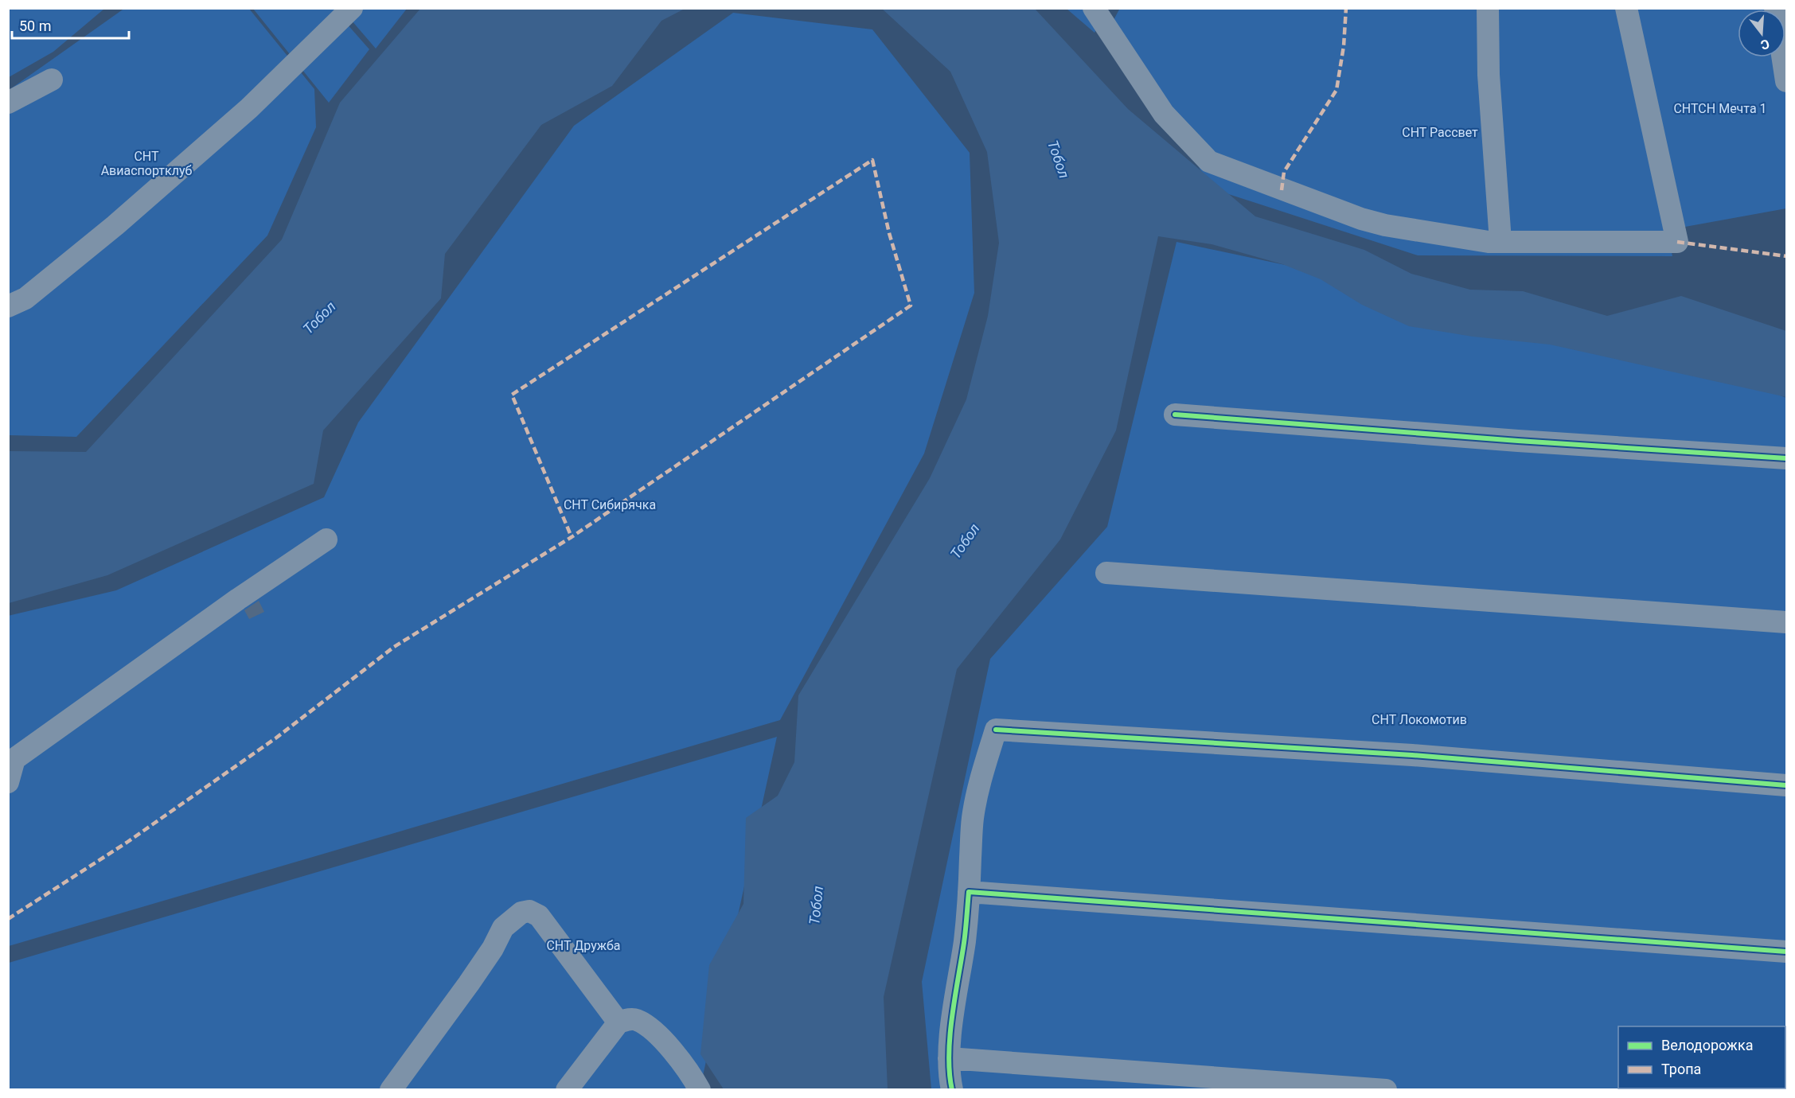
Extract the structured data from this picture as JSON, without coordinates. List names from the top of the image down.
{
  "water": ["Тобол"],
  "parks": [
    "СНТСН Мечта 1",
    "СНТ Рассвет",
    "СНТ Авиаспортклуб",
    "СНТ Сибирячка",
    "СНТ Локомотив",
    "СНТ Дружба"
  ],
  "legend": ["Велодорожка", "Тропа"],
  "scale_bar": "50 m",
  "north": "bottom"
}
